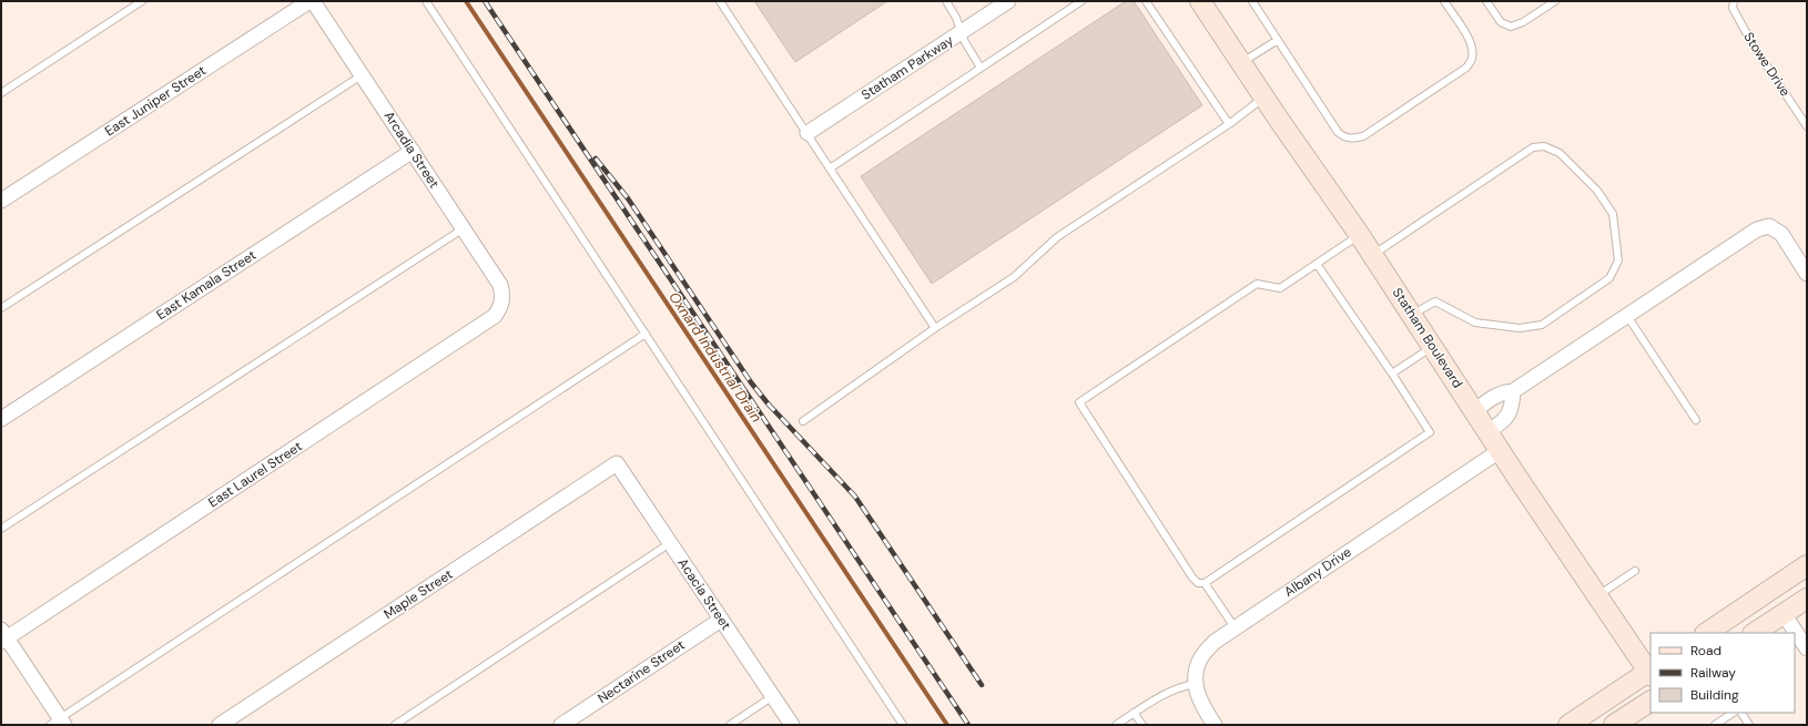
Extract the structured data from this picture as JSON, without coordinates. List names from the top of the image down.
{
  "streets": {
    "street": [
      "Statham Parkway",
      "East Juniper Street",
      "Arcadia Street",
      "East Kamala Street",
      "Statham Boulevard",
      "East Laurel Street",
      "Albany Drive",
      "Maple Street",
      "Acacia Street",
      "Nectarine Street"
    ],
    "lane": ["Stowe Drive"]
  },
  "crossings": [
    ["East Juniper Street", "Arcadia Street"],
    ["Arcadia Street", "East Kamala Street"],
    ["Arcadia Street", "East Laurel Street"],
    ["Statham Boulevard", "Albany Drive"],
    ["Maple Street", "Acacia Street"],
    ["Acacia Street", "Nectarine Street"]
  ],
  "water": ["Oxnard Industrial Drain"],
  "legend": ["Road", "Railway", "Building"]
}
